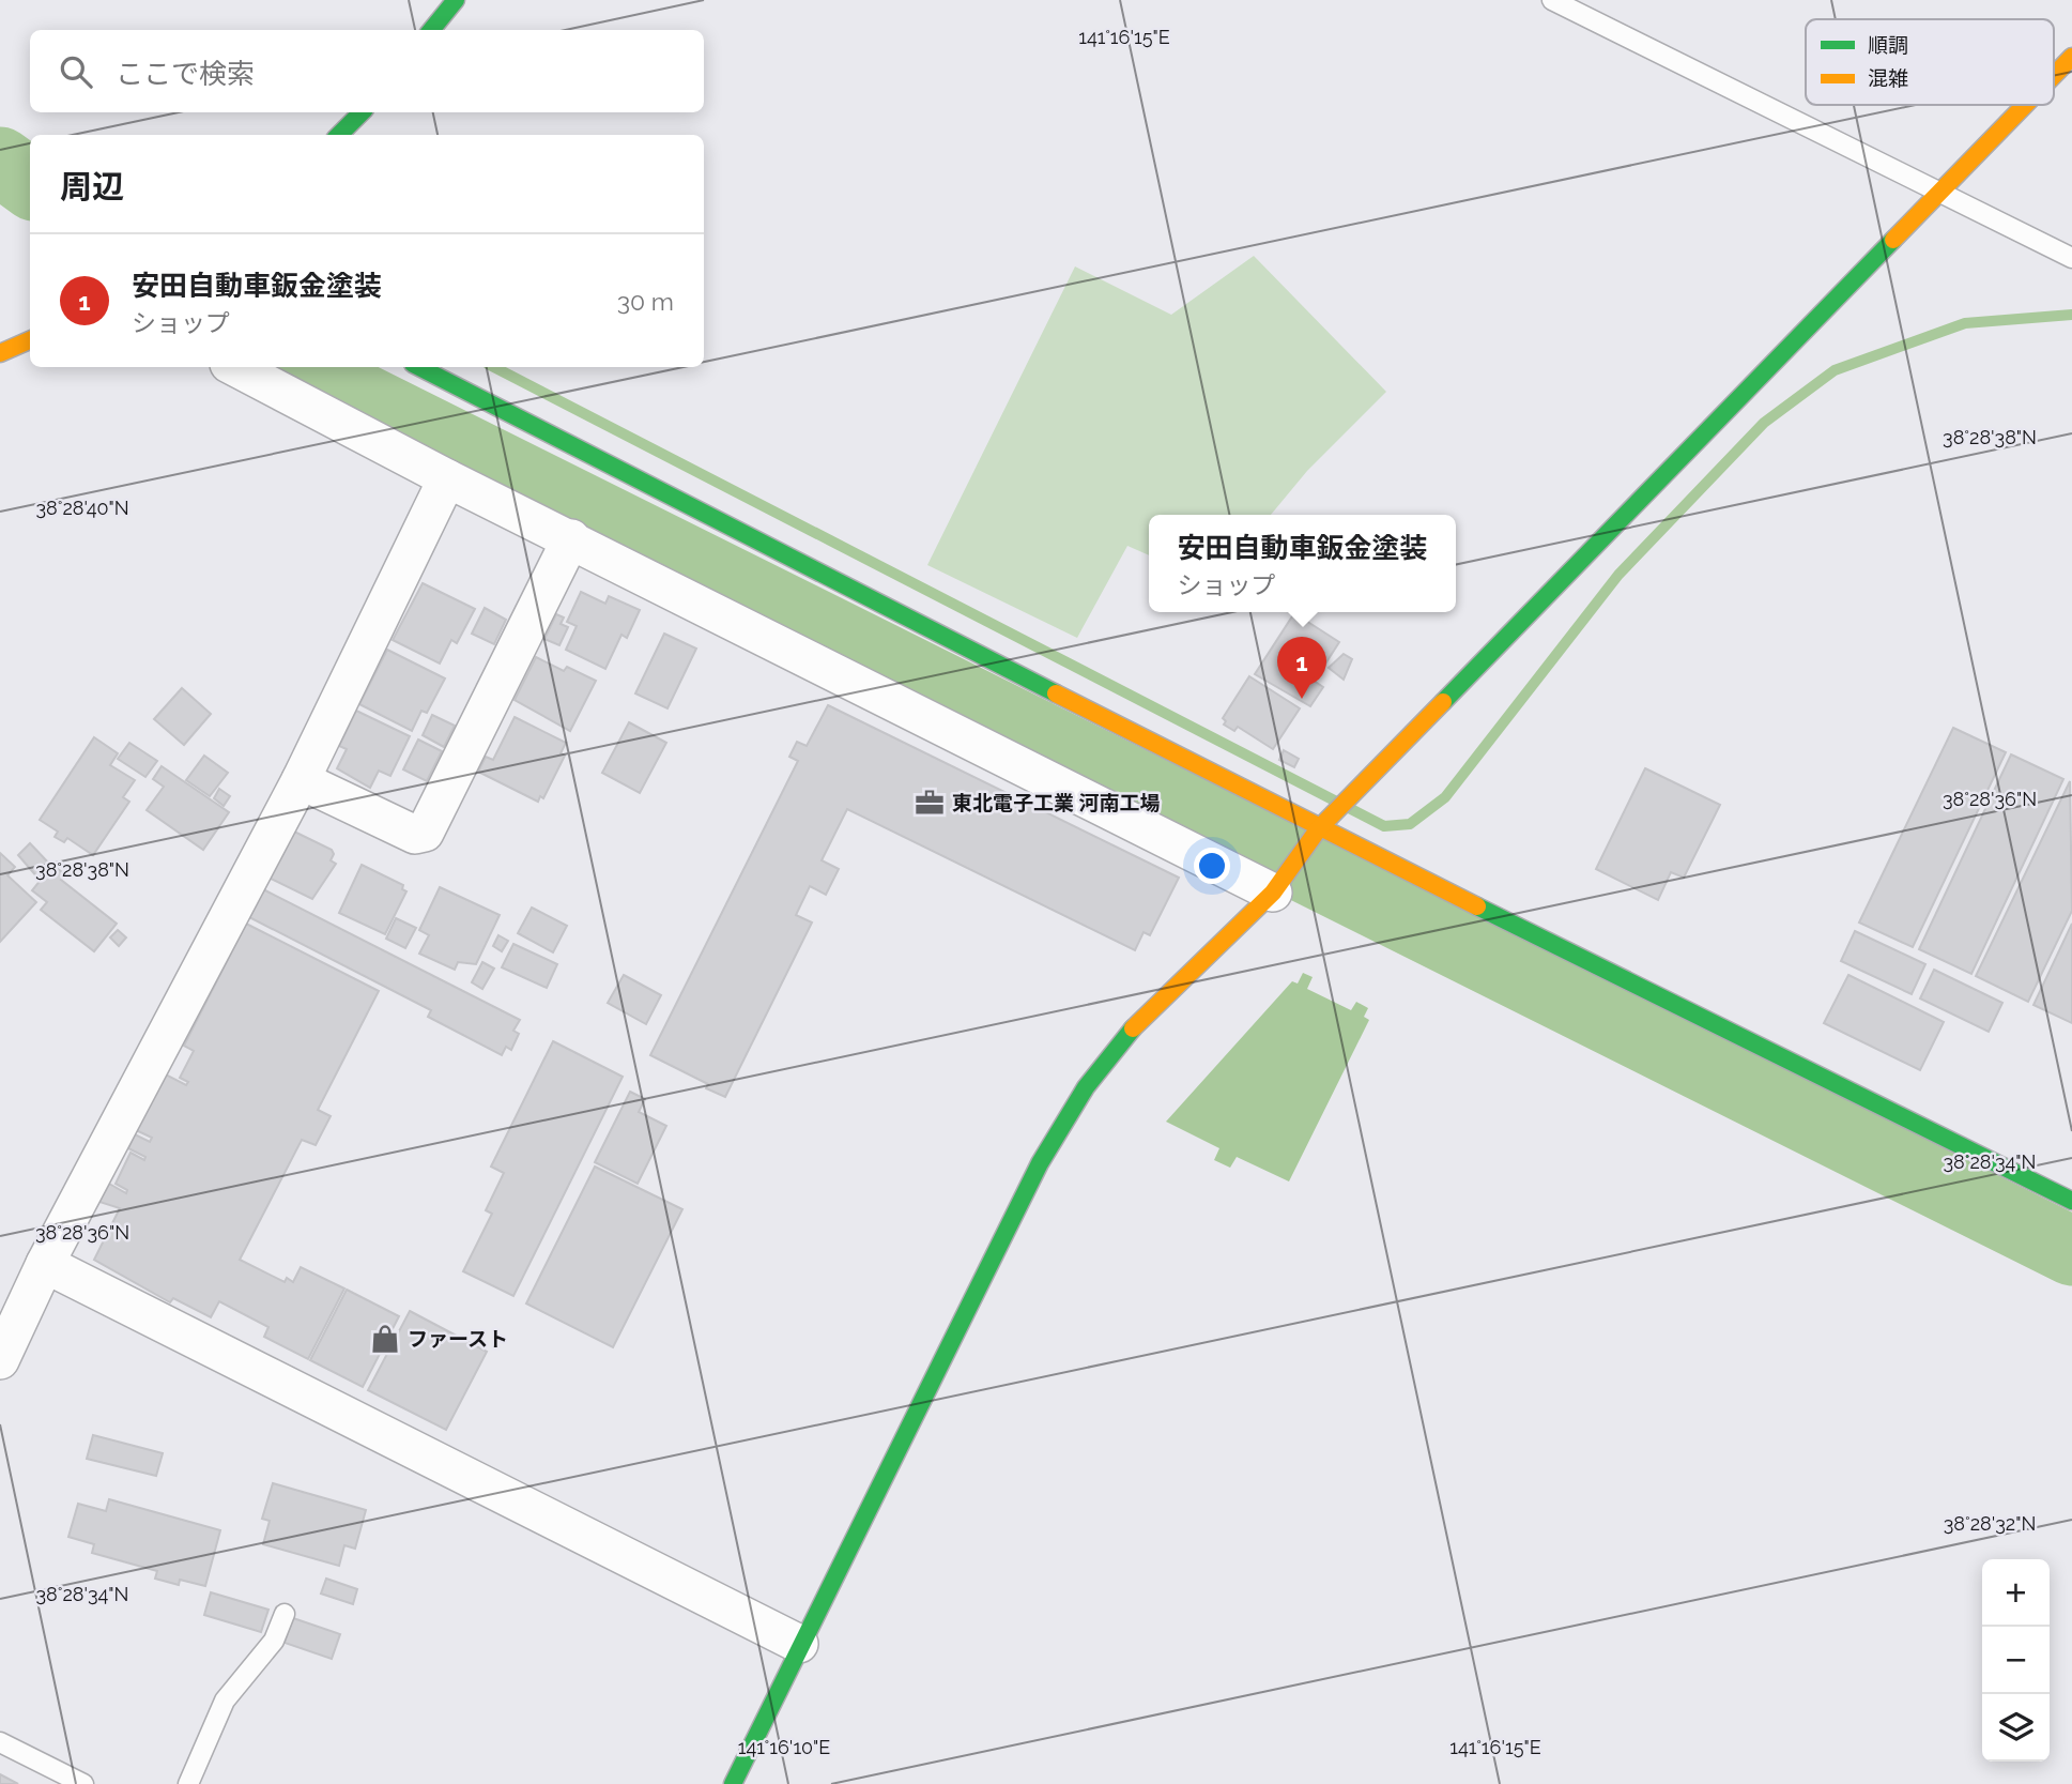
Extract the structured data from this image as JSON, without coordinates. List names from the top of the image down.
{
  "places": {
    "office": ["東北電子工業 河南工場"],
    "shop": ["ファースト"]
  },
  "legend": ["順調", "混雑"],
  "page": {
    "search": "ここで検索",
    "heading": "周辺",
    "list": [
      {
        "mark": "1",
        "name": "安田自動車鈑金塗装",
        "note": "ショップ",
        "value": "30 m"
      }
    ],
    "popup": ["安田自動車鈑金塗装", "ショップ"],
    "pins": "1",
    "map_buttons": ["+", "−"]
  },
  "coordinates": [
    "141°16'15\"E",
    "38°28'38\"N",
    "38°28'40\"N",
    "38°28'36\"N",
    "38°28'34\"N",
    "38°28'32\"N",
    "141°16'10\"E"
  ]
}
